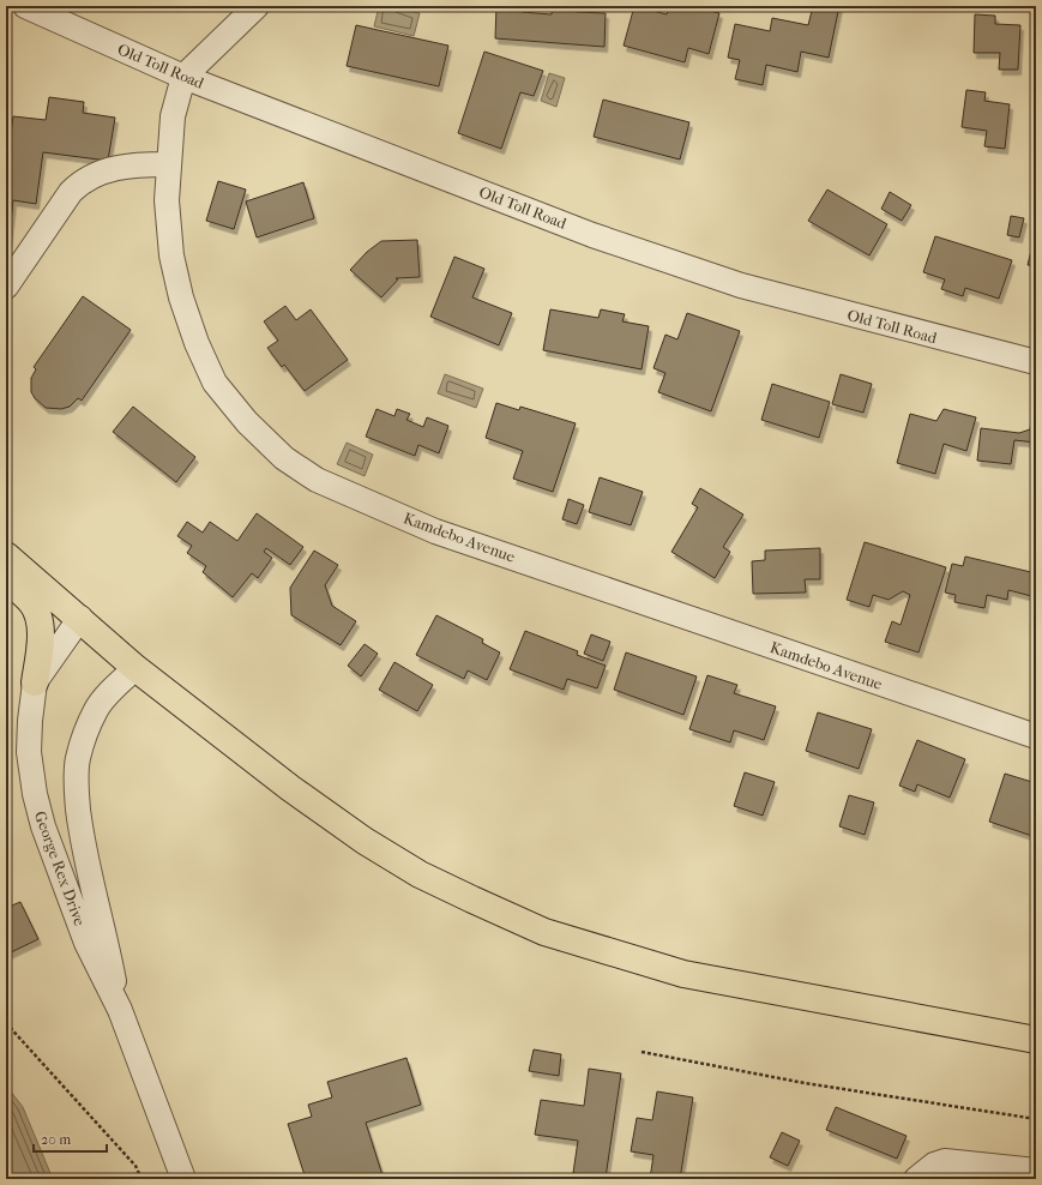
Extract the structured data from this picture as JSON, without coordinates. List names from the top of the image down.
{
  "streets": {
    "street": ["Old Toll Road", "Kamdebo Avenue", "George Rex Drive"]
  },
  "crossings": [
    ["Old Toll Road", "Kamdebo Avenue"]
  ],
  "scale_bar": "20 m"
}
